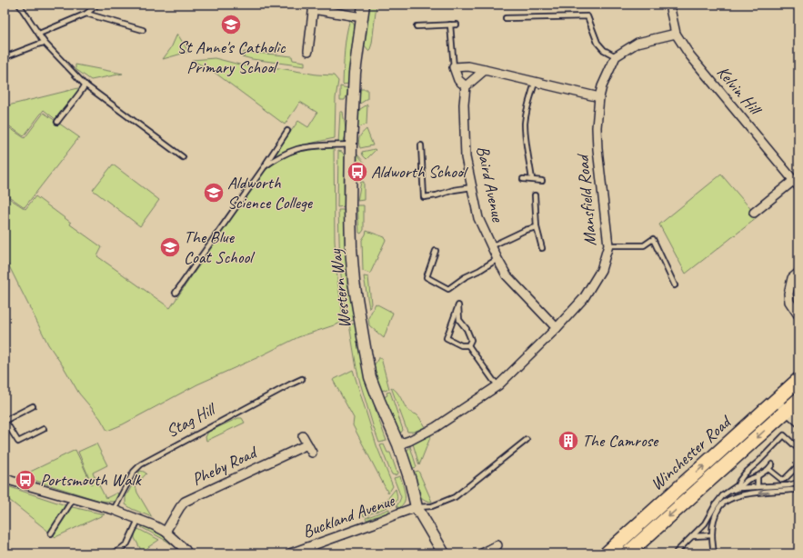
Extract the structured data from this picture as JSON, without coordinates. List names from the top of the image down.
{
  "streets": {
    "main road": ["Winchester Road"],
    "street": [
      "Kelvin Hill",
      "Baird Avenue",
      "Mansfield Road",
      "Western Way",
      "Pheby Road",
      "Buckland Avenue"
    ],
    "lane": ["Stag Hill"]
  },
  "crossings": [
    ["Baird Avenue", "Mansfield Road"],
    ["Mansfield Road", "Western Way"],
    ["Western Way", "Buckland Avenue"]
  ],
  "places": {
    "school or university": ["St Anne's Catholic Primary School", "Aldworth Science College", "The Blue Coat School"],
    "bus stop": ["Aldworth School", "Portsmouth Walk"],
    "building": ["The Camrose"]
  }
}
